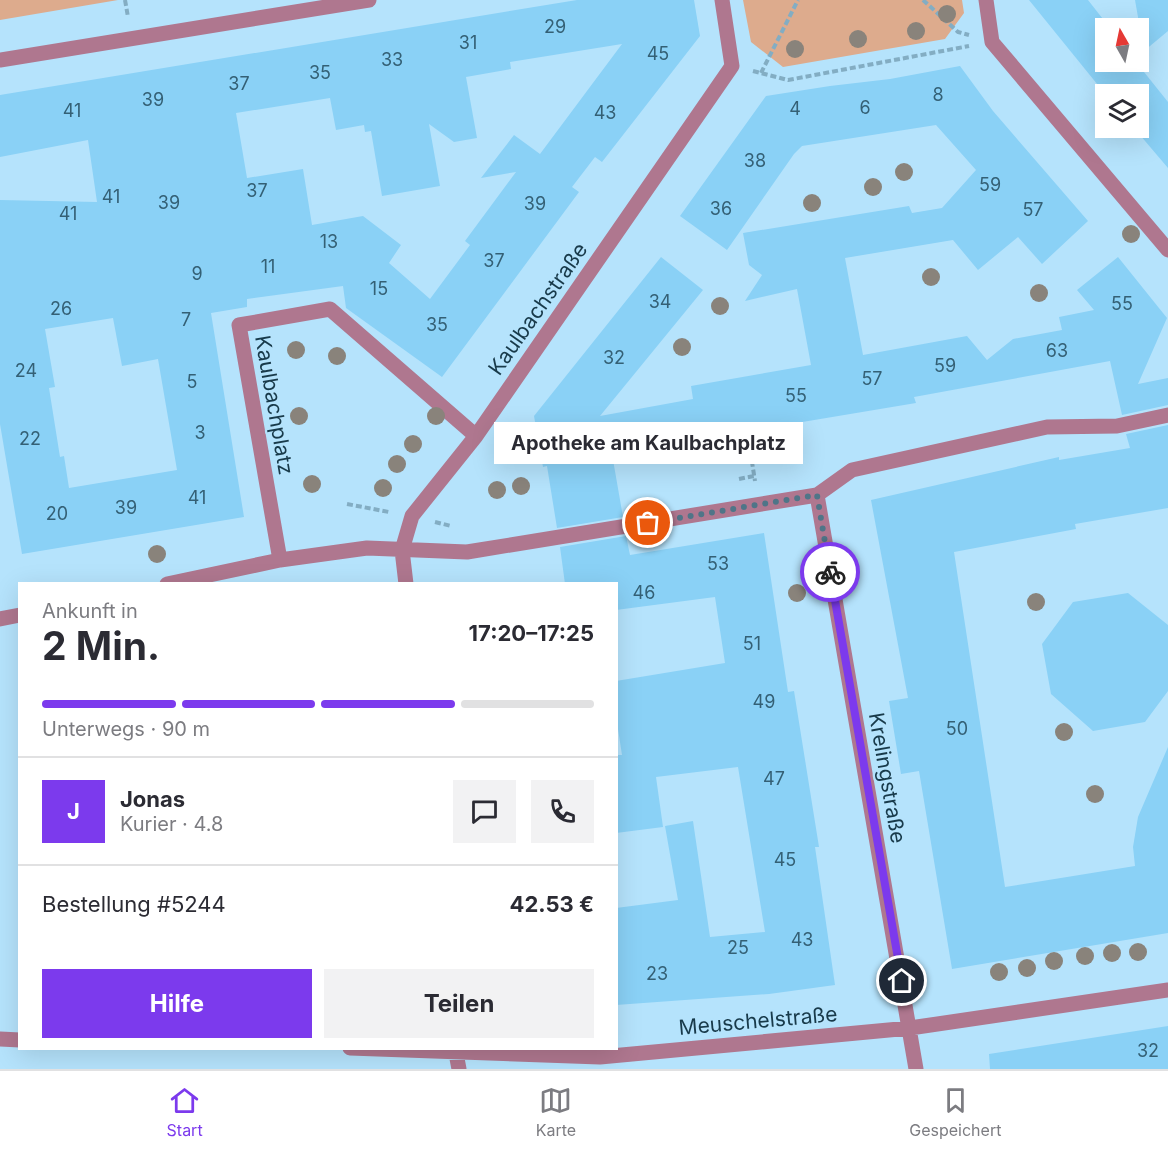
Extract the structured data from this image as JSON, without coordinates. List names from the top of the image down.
{
  "streets": {
    "street": [
      "Kaulbachstraße",
      "Kaulbachplatz",
      "Krelingstraße",
      "Meuschelstraße"
    ]
  },
  "crossings": [
    ["Kaulbachstraße", "Kaulbachplatz"],
    ["Krelingstraße", "Meuschelstraße"]
  ],
  "places": ["Apotheke am Kaulbachplatz"],
  "house_numbers": [
    "29",
    "31",
    "45",
    "33",
    "35",
    "37",
    "8",
    "39",
    "6",
    "4",
    "41",
    "43",
    "38",
    "59",
    "37",
    "41",
    "39",
    "39",
    "36",
    "57",
    "41",
    "13",
    "37",
    "11",
    "9",
    "15",
    "34",
    "55",
    "26",
    "7",
    "35",
    "63",
    "32",
    "59",
    "24",
    "57",
    "5",
    "55",
    "3",
    "22",
    "41",
    "39",
    "20",
    "53",
    "46",
    "51",
    "49",
    "50",
    "47",
    "45",
    "43",
    "25",
    "23",
    "32"
  ],
  "north": "top",
  "page": {
    "bubble": "Apotheke am Kaulbachplatz",
    "heading": ["2 Min.", "Ankunft in", "17:20–17:25"],
    "panel": [
      "Jonas",
      "Kurier · 4.8",
      "Bestellung #5244",
      "42.53 €"
    ],
    "bar": "Unterwegs · 90 m",
    "round": "J",
    "buttons": ["Hilfe", "Teilen"],
    "tabs": ["Start", "Karte", "Gespeichert"]
  }
}
